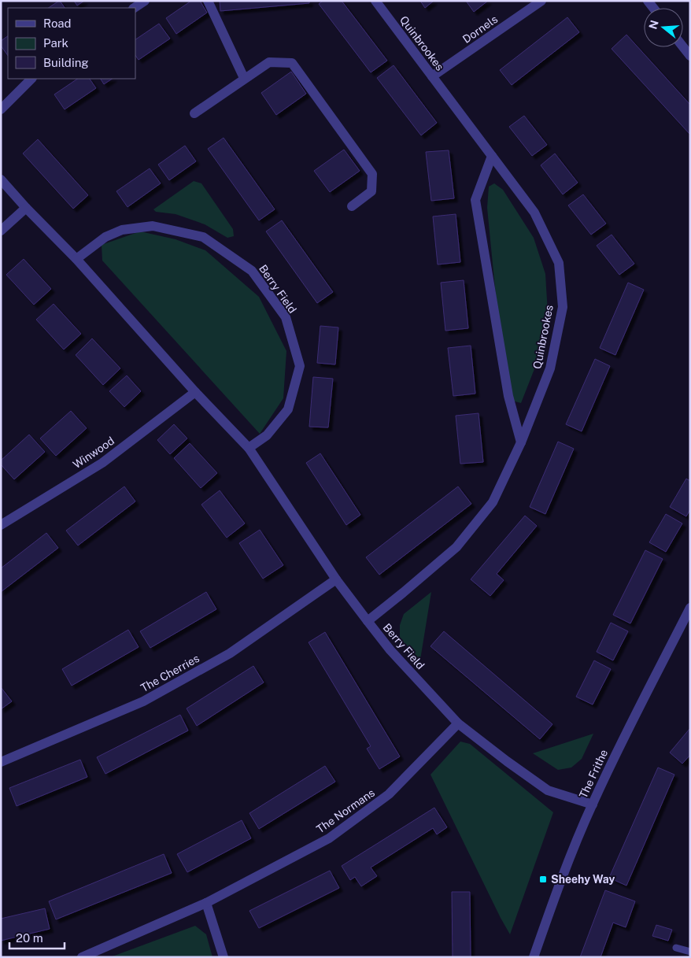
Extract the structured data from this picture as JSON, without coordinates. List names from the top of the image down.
{
  "streets": {
    "street": [
      "Dornels",
      "Quinbrookes",
      "Berry Field",
      "Winwood",
      "The Cherries",
      "The Frithe",
      "The Normans"
    ]
  },
  "crossings": [
    ["Dornels", "Quinbrookes"],
    ["Quinbrookes", "Berry Field"],
    ["Berry Field", "Winwood"],
    ["Berry Field", "The Cherries"],
    ["Berry Field", "The Frithe"],
    ["Berry Field", "The Normans"]
  ],
  "places": {
    "transit": ["Sheehy Way"]
  },
  "legend": ["Road", "Park", "Building"],
  "scale_bar": "20 m",
  "north": "left"
}
